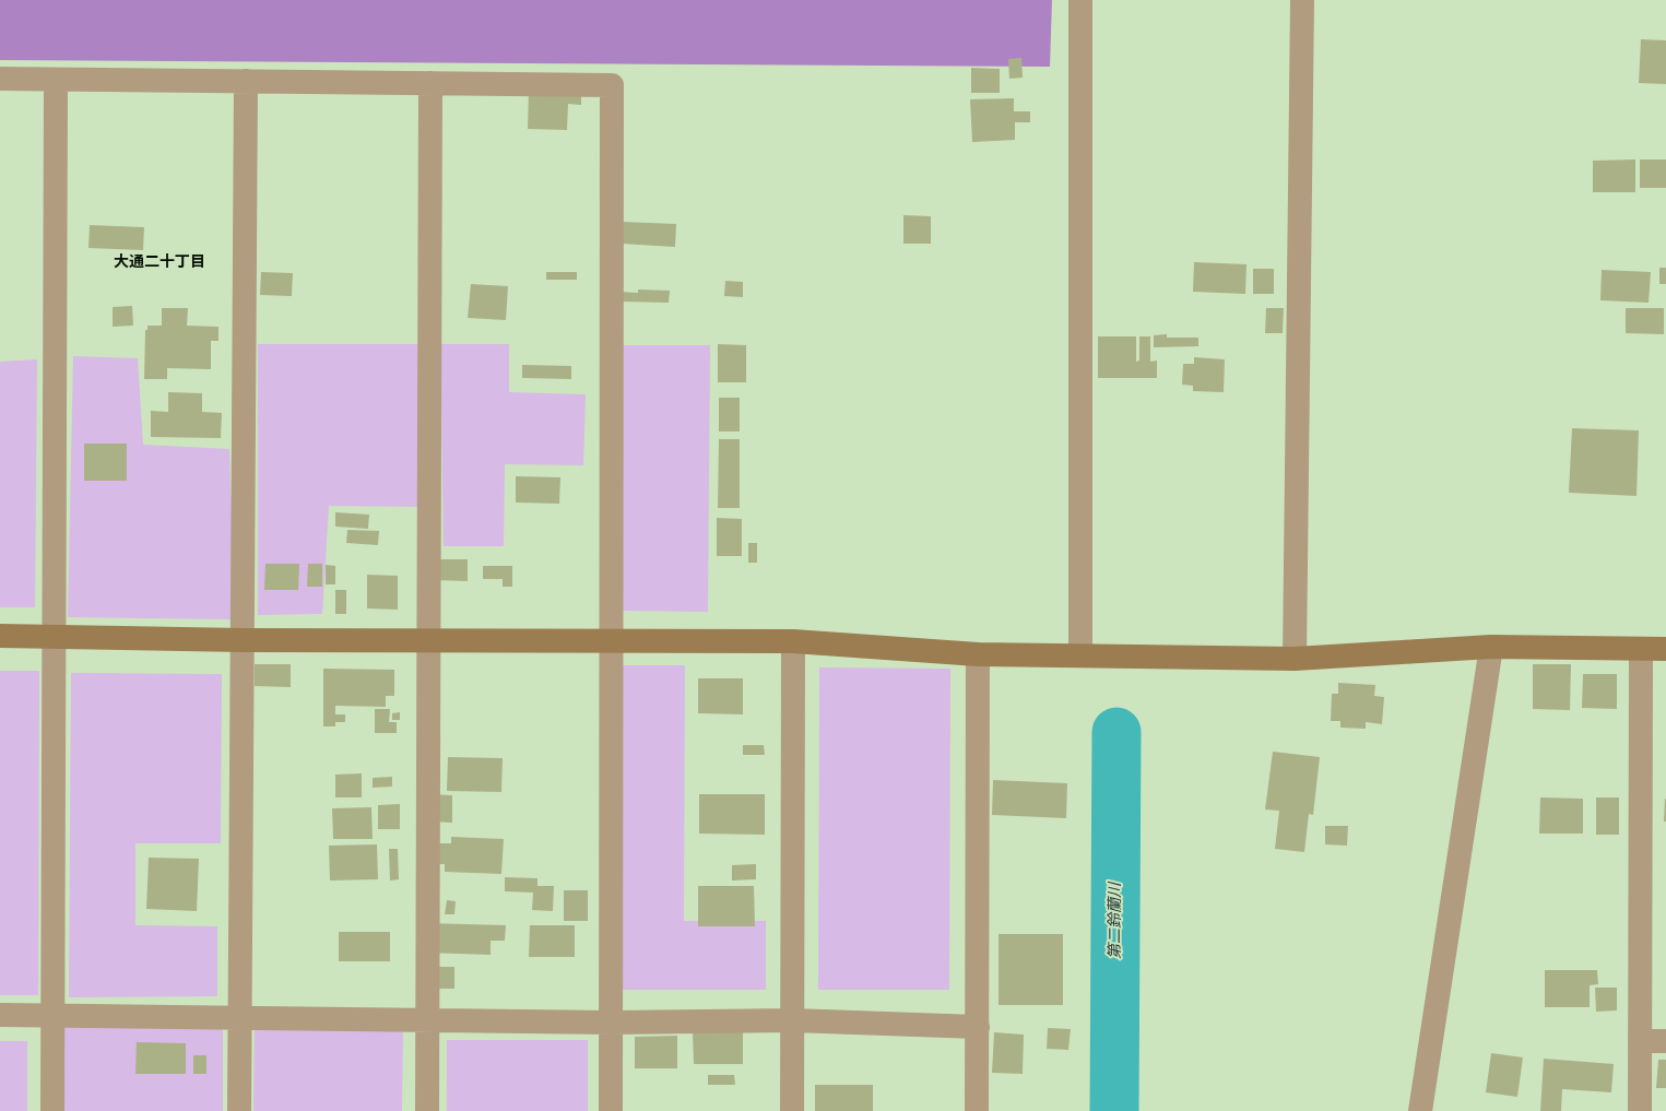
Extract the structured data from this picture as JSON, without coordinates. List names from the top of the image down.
{
  "districts": ["大通二十丁目"],
  "water": ["第二鈴蘭川"]
}
